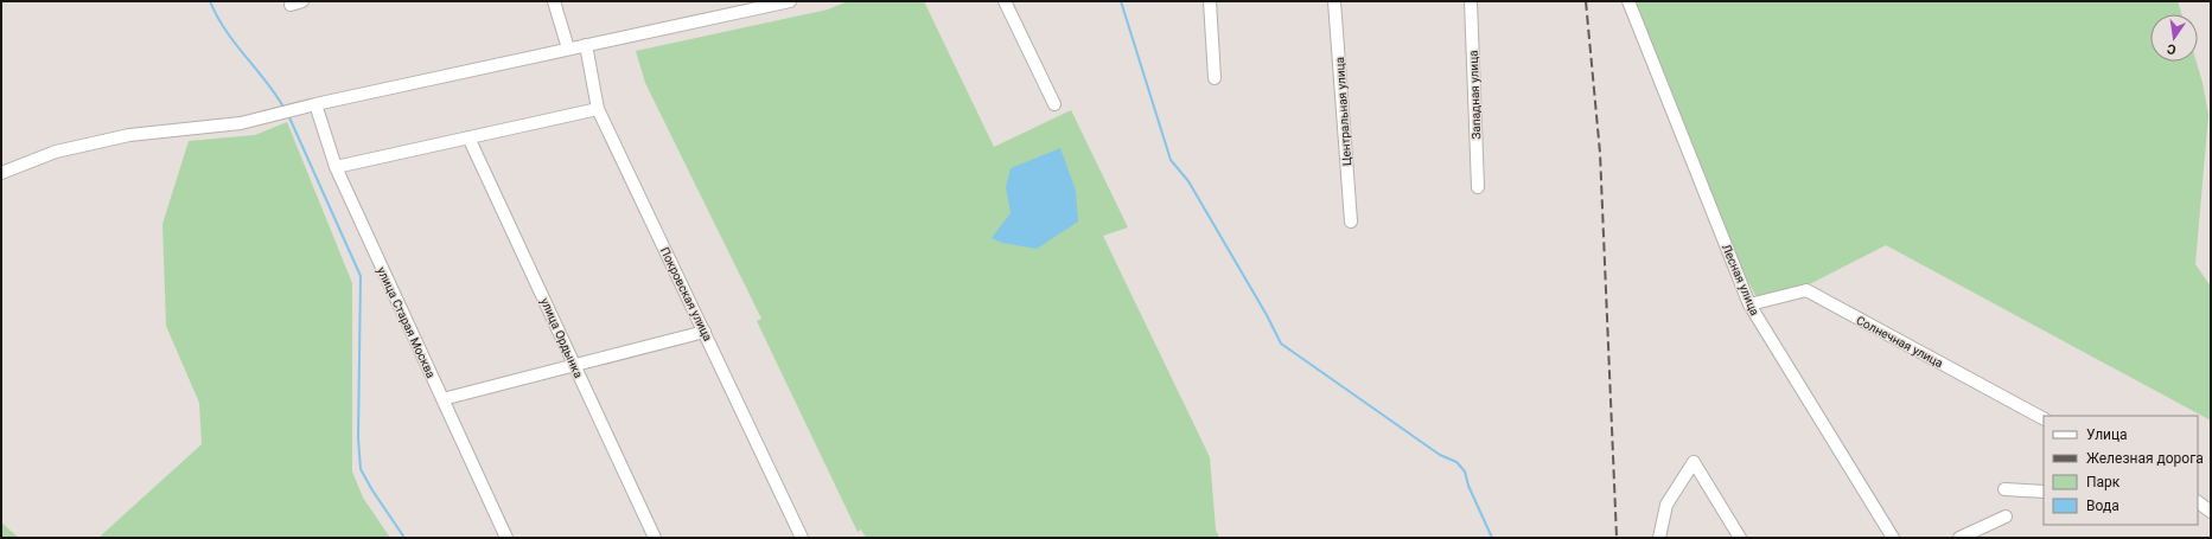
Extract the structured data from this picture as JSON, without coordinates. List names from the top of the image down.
{
  "streets": {
    "street": [
      "Западная улица",
      "Центральная улица",
      "Лесная улица",
      "Покровская улица",
      "улица Старая Москва",
      "улица Ордынка",
      "Солнечная улица"
    ]
  },
  "crossings": [
    ["Лесная улица", "Солнечная улица"]
  ],
  "legend": [
    "Улица",
    "Железная дорога",
    "Парк",
    "Вода"
  ],
  "north": "bottom"
}
